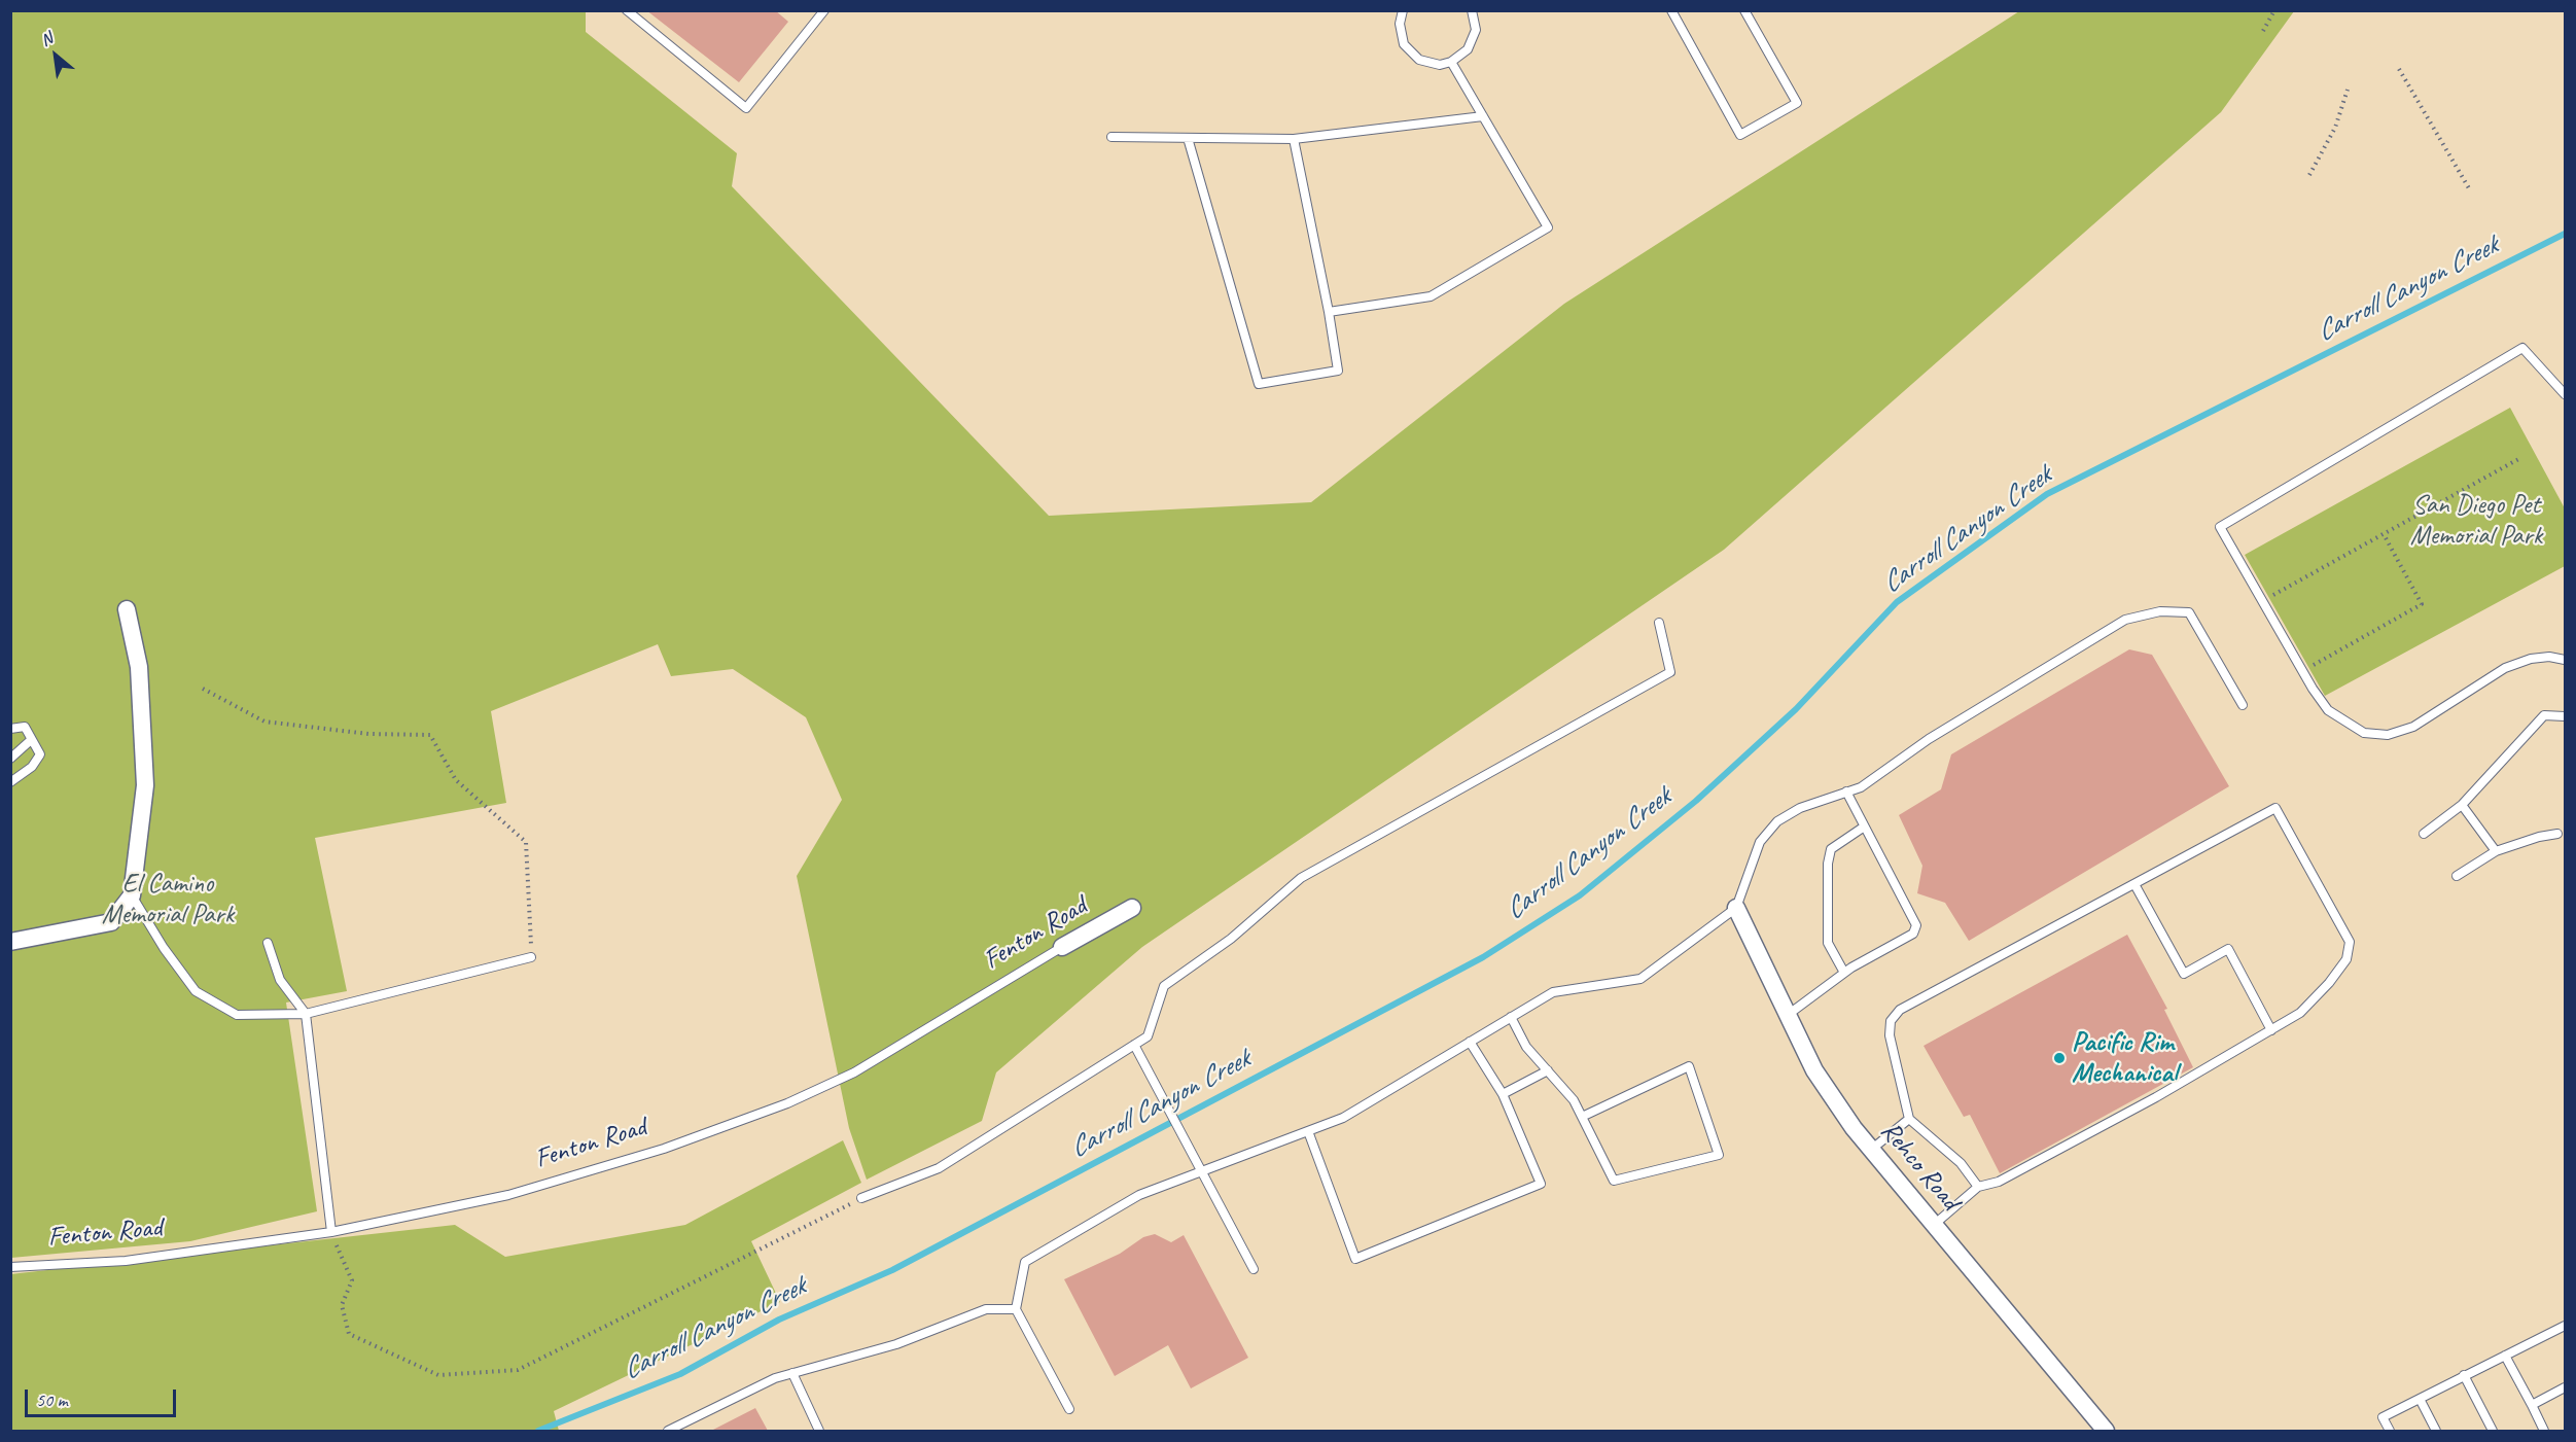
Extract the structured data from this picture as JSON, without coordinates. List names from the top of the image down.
{
  "streets": {
    "street": ["Fenton Road", "Rehco Road"]
  },
  "water": ["Carroll Canyon Creek"],
  "parks": ["San Diego Pet Memorial Park", "El Camino Memorial Park"],
  "places": ["Pacific Rim Mechanical"],
  "scale_bar": "50 m",
  "north": "top left"
}
